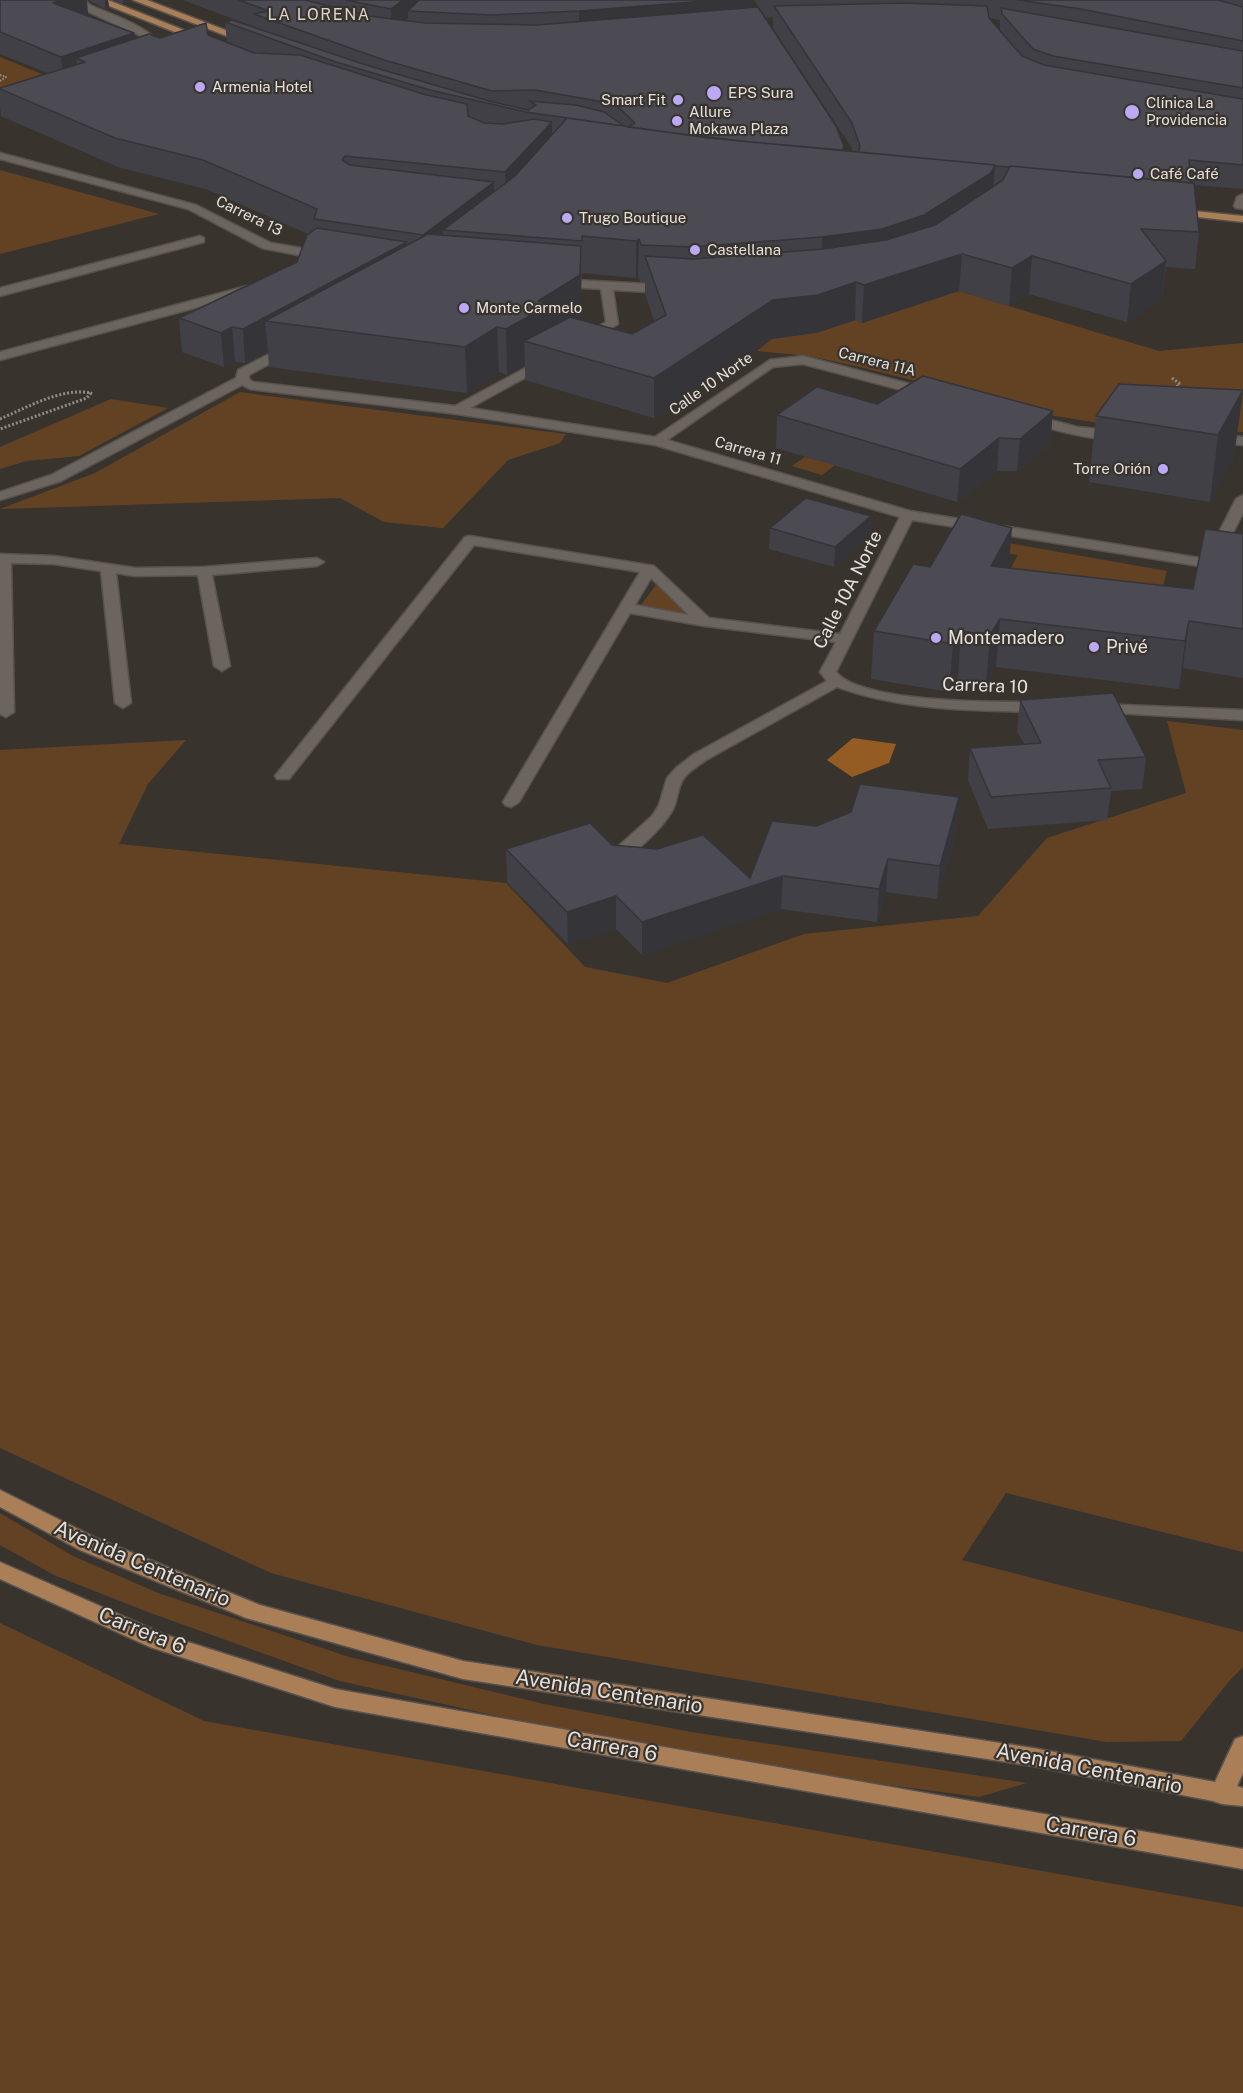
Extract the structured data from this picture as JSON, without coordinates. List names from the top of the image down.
{
  "streets": {
    "main road": ["Avenida Centenario", "Carrera 6"],
    "street": [
      "Carrera 13",
      "Carrera 11A",
      "Calle 10 Norte",
      "Carrera 11",
      "Calle 10A Norte",
      "Carrera 10"
    ]
  },
  "crossings": [
    ["Carrera 11A", "Calle 10 Norte"],
    ["Calle 10 Norte", "Carrera 11"],
    ["Carrera 11", "Calle 10A Norte"],
    ["Calle 10A Norte", "Carrera 10"]
  ],
  "districts": ["LA LORENA"],
  "places": [
    "Armenia Hotel",
    "EPS Sura",
    "Smart Fit",
    "Clínica La Providencia",
    "Allure Mokawa Plaza",
    "Café Café",
    "Trugo Boutique",
    "Castellana",
    "Monte Carmelo",
    "Torre Orión",
    "Montemadero",
    "Privé"
  ]
}
